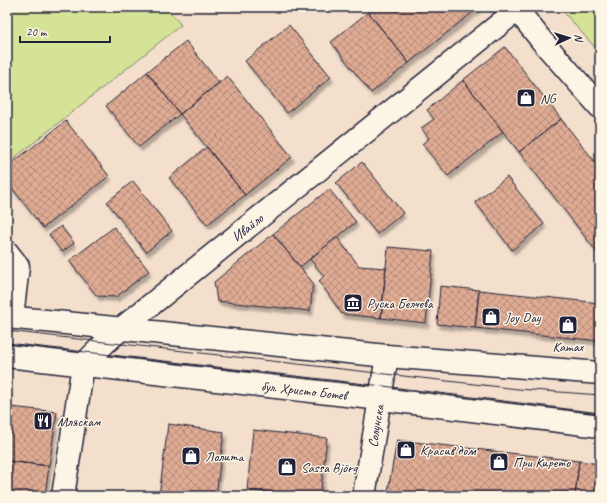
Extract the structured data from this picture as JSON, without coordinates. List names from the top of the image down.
{
  "streets": {
    "main road": ["Ивайло", "бул. Христо Ботев", "Солунска"]
  },
  "crossings": [
    ["Ивайло", "бул. Христо Ботев"],
    ["бул. Христо Ботев", "Солунска"]
  ],
  "places": {
    "shop": [
      "NG",
      "Joy Day",
      "Kamax",
      "Красив дом",
      "Лолита",
      "При Кирето",
      "Sassa Björg"
    ],
    "museum": ["Руска Белчева"],
    "restaurant": ["Мляскам"]
  },
  "scale_bar": "20 m",
  "north": "right"
}
